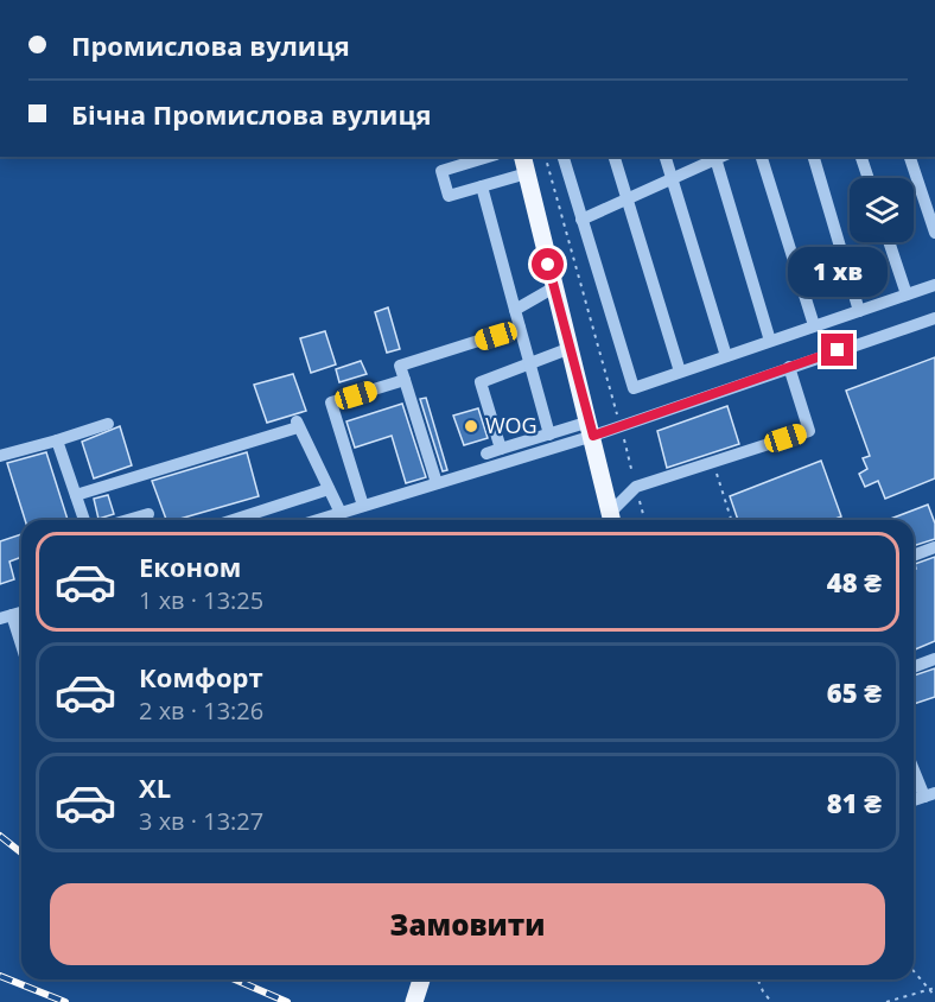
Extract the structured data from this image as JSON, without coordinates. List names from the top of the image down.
{
  "places": ["WOG"],
  "page": {
    "banner": ["Промислова вулиця", "Бічна Промислова вулиця"],
    "bubble": "1 хв",
    "list": [
      {
        "name": "Економ",
        "note": "1 хв · 13:25",
        "value": "48 ₴"
      },
      {
        "name": "Комфорт",
        "note": "2 хв · 13:26",
        "value": "65 ₴"
      },
      {
        "name": "XL",
        "note": "3 хв · 13:27",
        "value": "81 ₴"
      }
    ],
    "buttons": "Замовити"
  }
}
